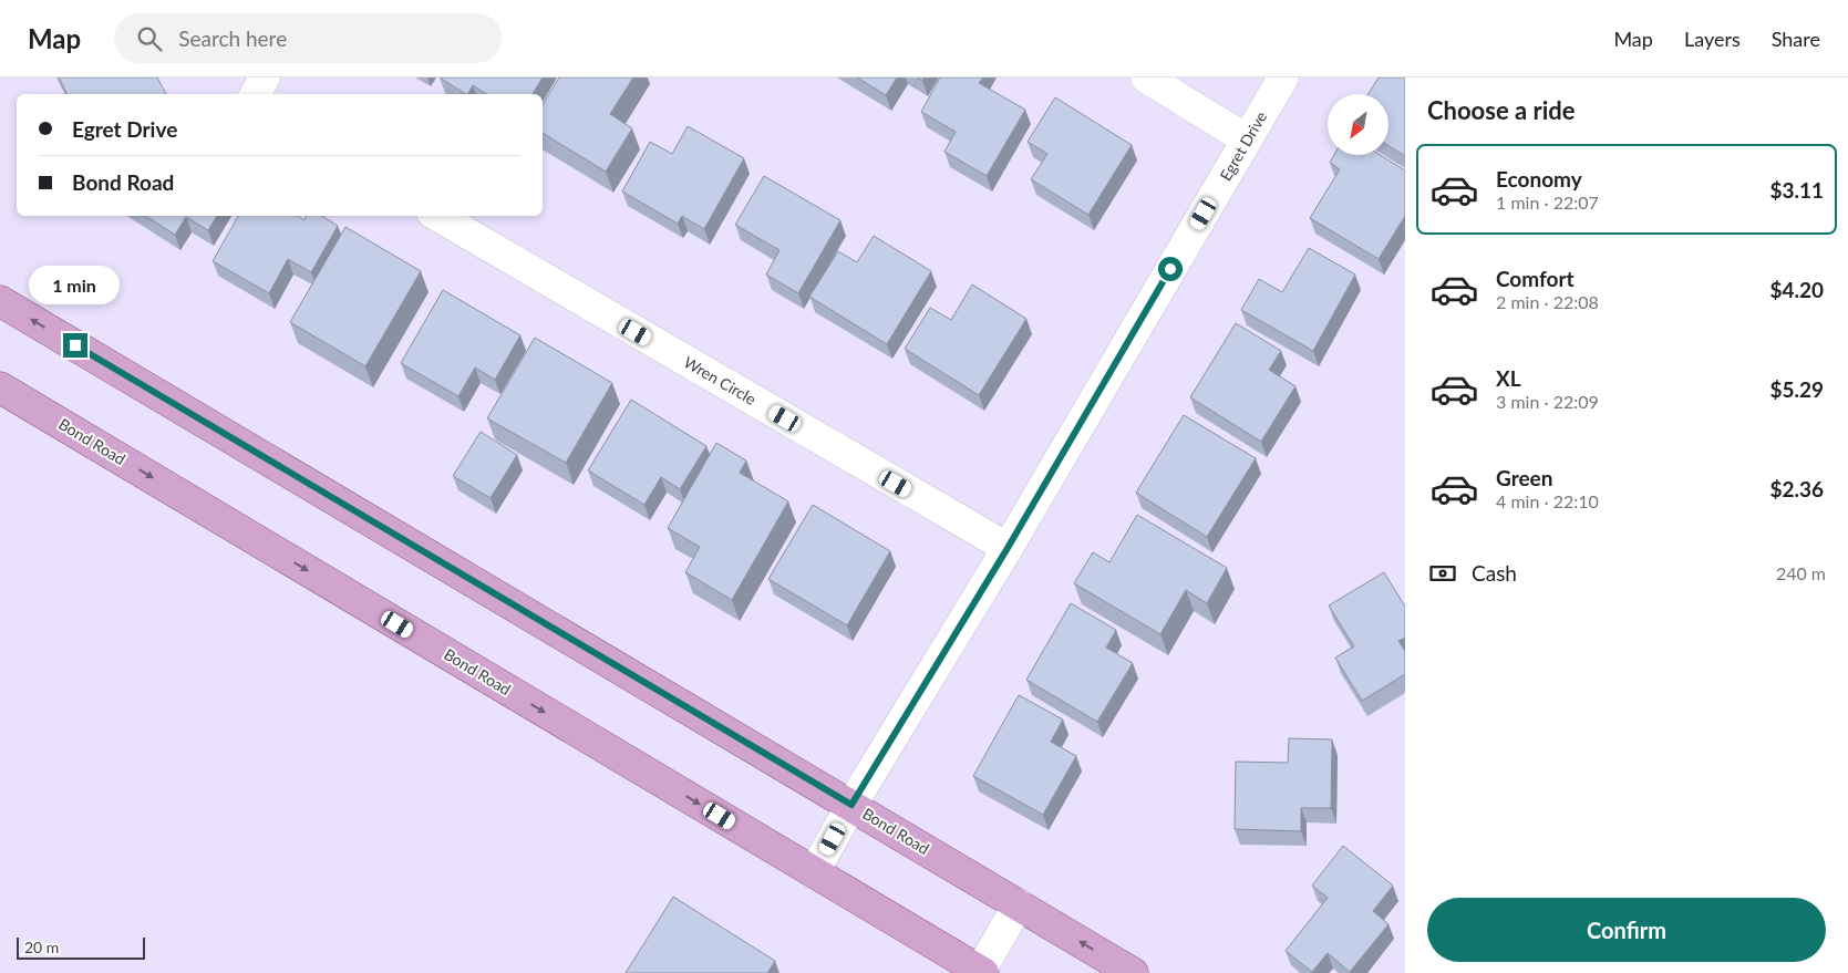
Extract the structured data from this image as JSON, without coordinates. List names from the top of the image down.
{
  "streets": {
    "main road": ["Bond Road"],
    "street": ["Egret Drive", "Wren Circle"]
  },
  "crossings": [
    ["Egret Drive", "Wren Circle"],
    ["Egret Drive", "Bond Road"]
  ],
  "scale_bar": "20 m",
  "north": "bottom left",
  "page": {
    "header": "Map",
    "search": "Search here",
    "nav": ["Map", "Layers", "Share"],
    "heading": "Choose a ride",
    "banner": ["Egret Drive", "Bond Road"],
    "list": [
      {
        "name": "Economy",
        "note": "1 min · 22:07",
        "value": "$3.11"
      },
      {
        "name": "Comfort",
        "note": "2 min · 22:08",
        "value": "$4.20"
      },
      {
        "name": "XL",
        "note": "3 min · 22:09",
        "value": "$5.29"
      },
      {
        "name": "Green",
        "note": "4 min · 22:10",
        "value": "$2.36"
      }
    ],
    "bubble": "1 min",
    "pay": ["Cash", "240 m"],
    "buttons": "Confirm",
    "scale": "20 m"
  }
}
